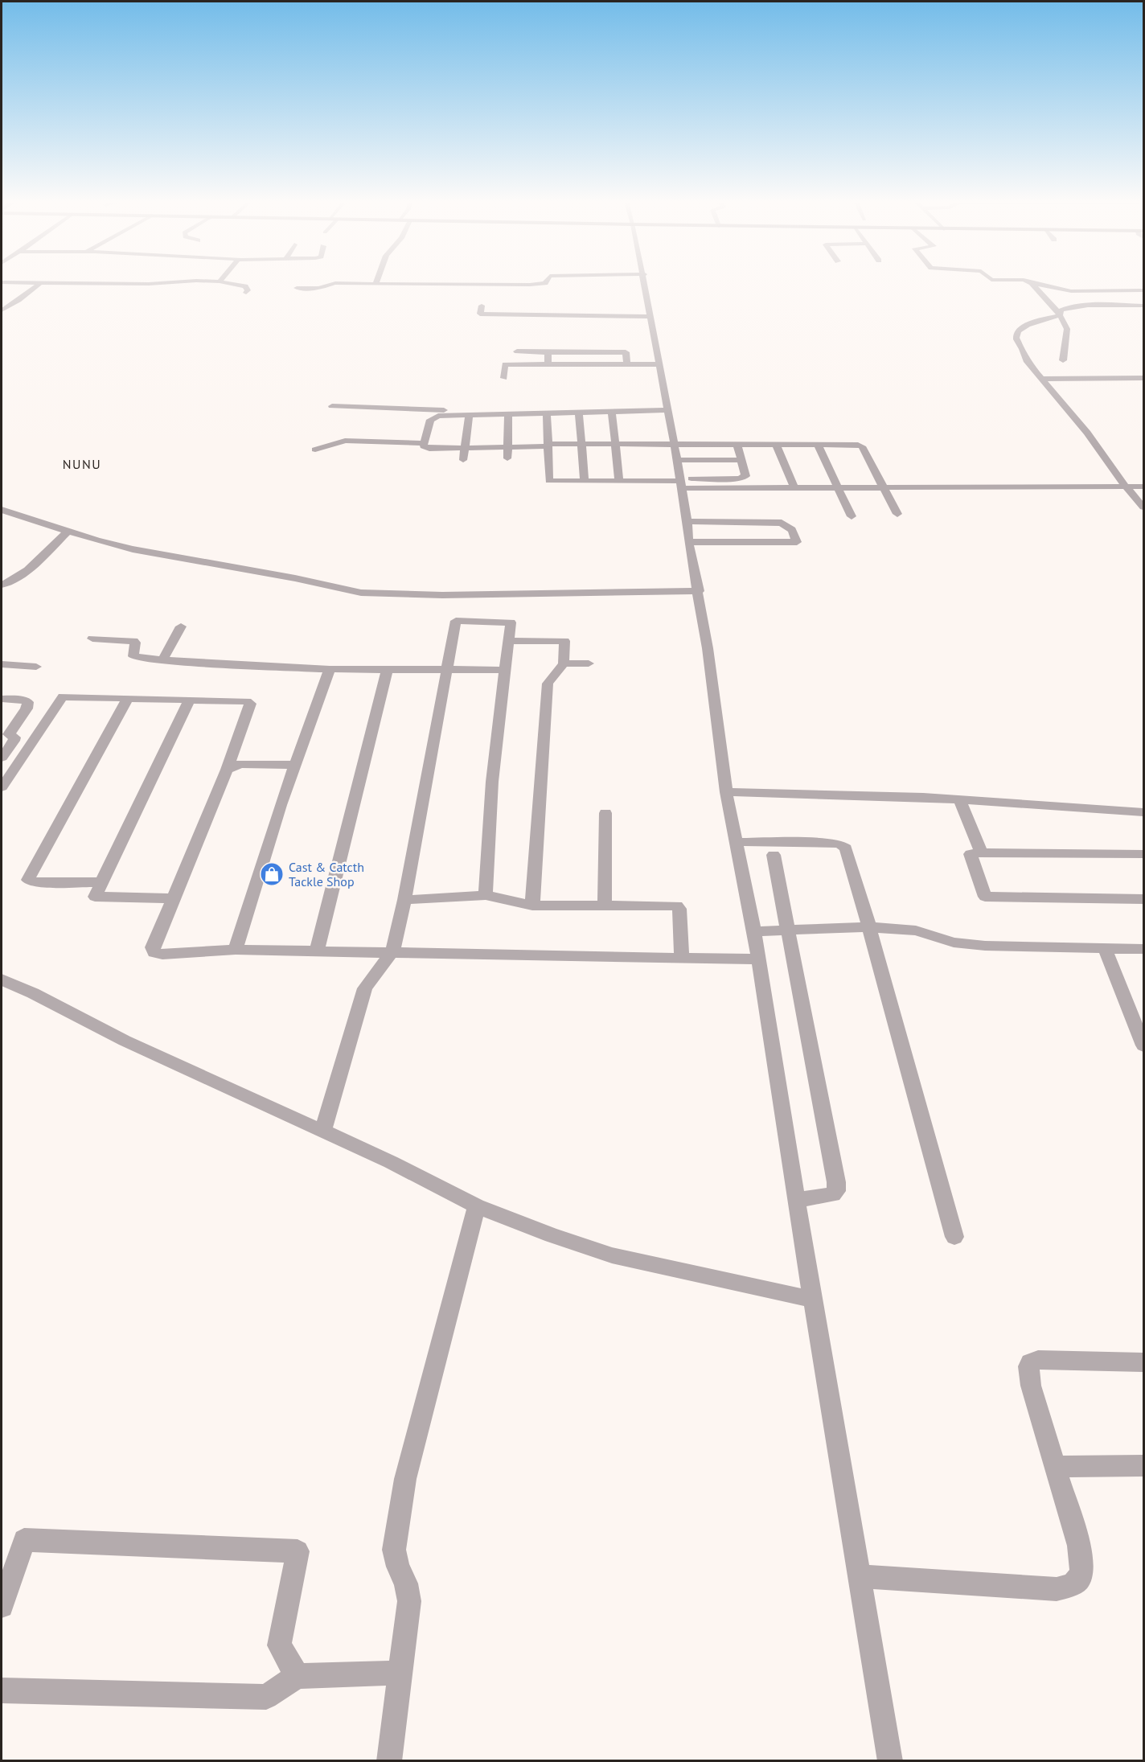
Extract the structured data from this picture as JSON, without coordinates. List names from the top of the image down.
{
  "districts": ["NUNU"],
  "places": {
    "shop": ["Cast & Catcth Tackle Shop"]
  }
}
